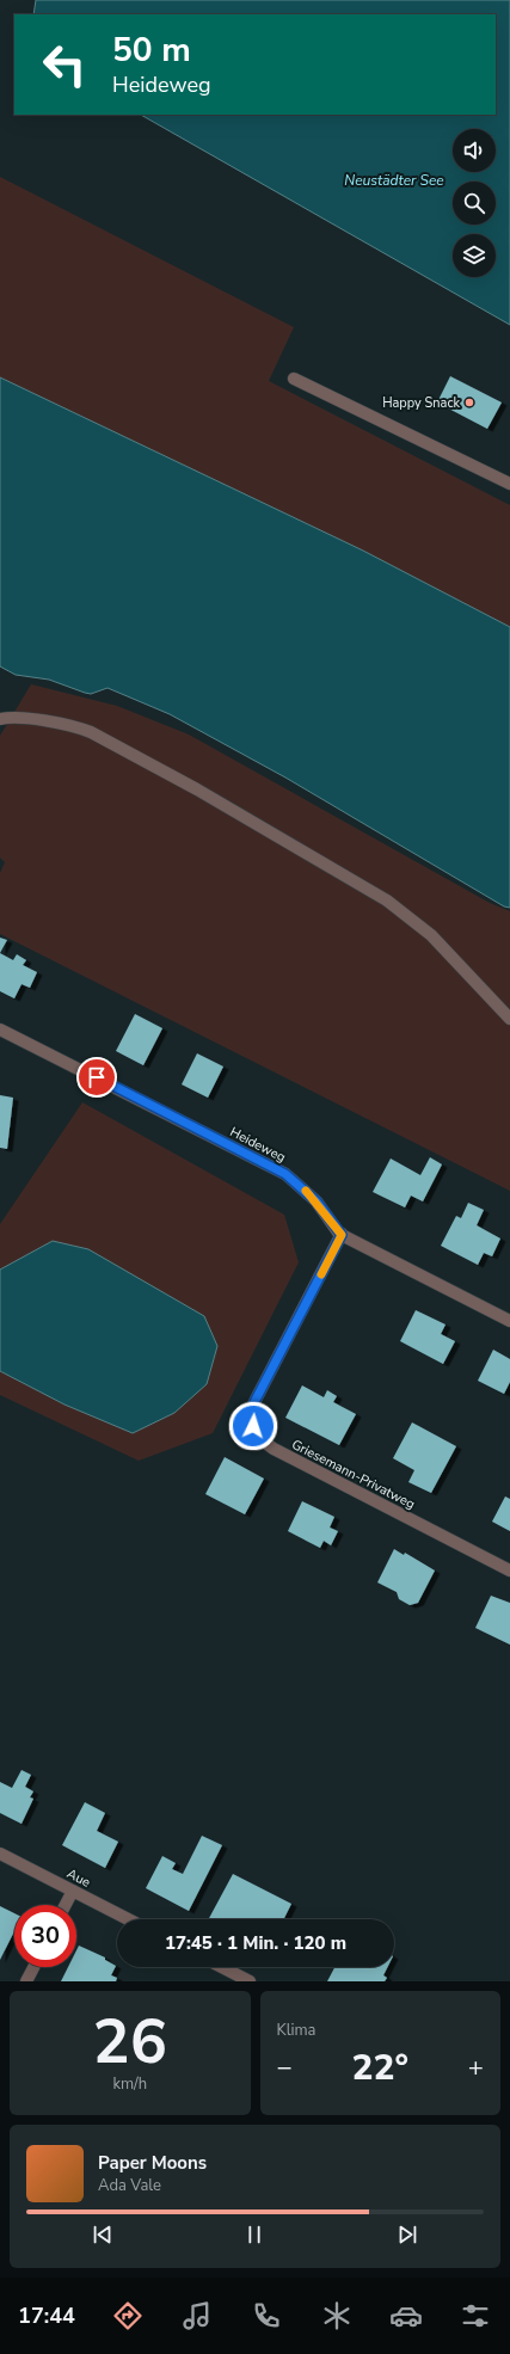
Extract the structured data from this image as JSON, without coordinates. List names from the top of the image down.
{
  "streets": {
    "street": ["Heideweg", "Griesemann-Privatweg", "Aue"]
  },
  "crossings": [
    ["Heideweg", "Griesemann-Privatweg"]
  ],
  "water": ["Neustädter See"],
  "places": ["Happy Snack"],
  "page": {
    "turn": ["50 m", "Heideweg"],
    "limit": "30",
    "trip": "17:45 · 1 Min. · 120 m",
    "tile": [
      ["26", "km/h"],
      "Klima"
    ],
    "heat": ["−", "22°", "+"],
    "song": ["Paper Moons", "Ada Vale"],
    "tabs": "17:44"
  }
}
